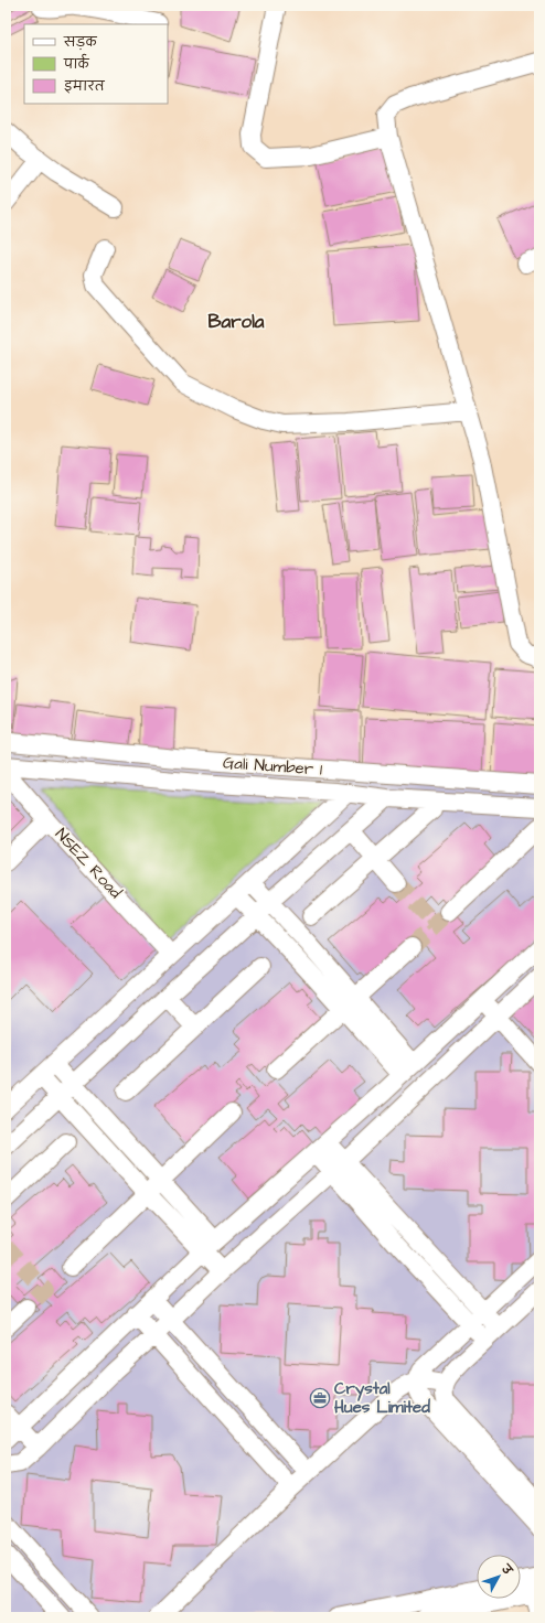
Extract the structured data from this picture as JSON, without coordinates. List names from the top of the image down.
{
  "streets": {
    "street": ["Gali Number 1", "NSEZ Road"]
  },
  "districts": ["Barola"],
  "places": {
    "office": ["Crystal Hues Limited"]
  },
  "legend": ["सड़क", "पार्क", "इमारत"],
  "north": "top right"
}
